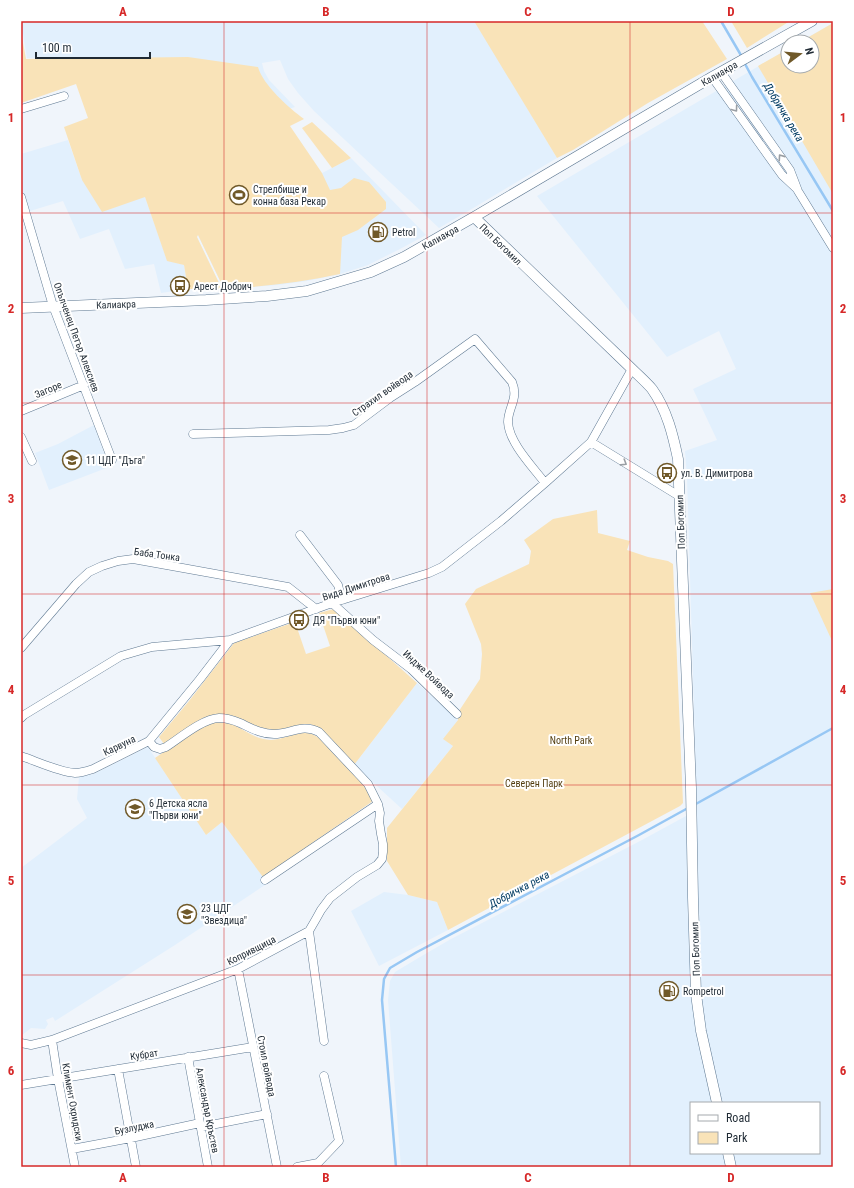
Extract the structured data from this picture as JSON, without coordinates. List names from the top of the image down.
{
  "streets": {
    "street": [
      "Калиакра",
      "Поп Богомил",
      "Опълченец Петър Алексиев",
      "Загоре",
      "Страхил войвода",
      "Баба Тонка",
      "Вида Димитрова",
      "Индже Войвода",
      "Карвуна",
      "Копривщица",
      "Кубрат",
      "Стоил войвода",
      "Климент Охридски",
      "Александър Кръстев",
      "Бузлуджа"
    ]
  },
  "crossings": [
    ["Калиакра", "Поп Богомил"],
    ["Калиакра", "Опълченец Петър Алексиев"],
    ["Поп Богомил", "Вида Димитрова"],
    ["Опълченец Петър Алексиев", "Загоре"],
    ["Страхил войвода", "Вида Димитрова"],
    ["Баба Тонка", "Вида Димитрова"],
    ["Вида Димитрова", "Индже Войвода"],
    ["Вида Димитрова", "Карвуна"],
    ["Копривщица", "Стоил войвода"],
    ["Копривщица", "Климент Охридски"],
    ["Кубрат", "Стоил войвода"],
    ["Кубрат", "Климент Охридски"],
    ["Кубрат", "Александър Кръстев"],
    ["Стоил войвода", "Бузлуджа"],
    ["Климент Охридски", "Бузлуджа"],
    ["Александър Кръстев", "Бузлуджа"]
  ],
  "water": ["Добричка река"],
  "parks": ["North Park", "Северен Парк"],
  "places": {
    "sports": ["Стрелбище и конна база Рекар"],
    "fuel station": ["Petrol", "Rompetrol"],
    "bus stop": ["Арест Добрич", "ул. В. Димитрова", "ДЯ \"Първи юни\""],
    "school or university": ["11 ЦДГ \"Дъга\"", "6 Детска ясла \"Първи юни\"", "23 ЦДГ \"Звездица\""]
  },
  "legend": ["Road", "Park"],
  "scale_bar": "100 m",
  "north": "right",
  "grid": {
    "columns": [
      "A",
      "B",
      "C",
      "D"
    ],
    "rows": [
      "1",
      "2",
      "3",
      "4",
      "5",
      "6"
    ]
  }
}
